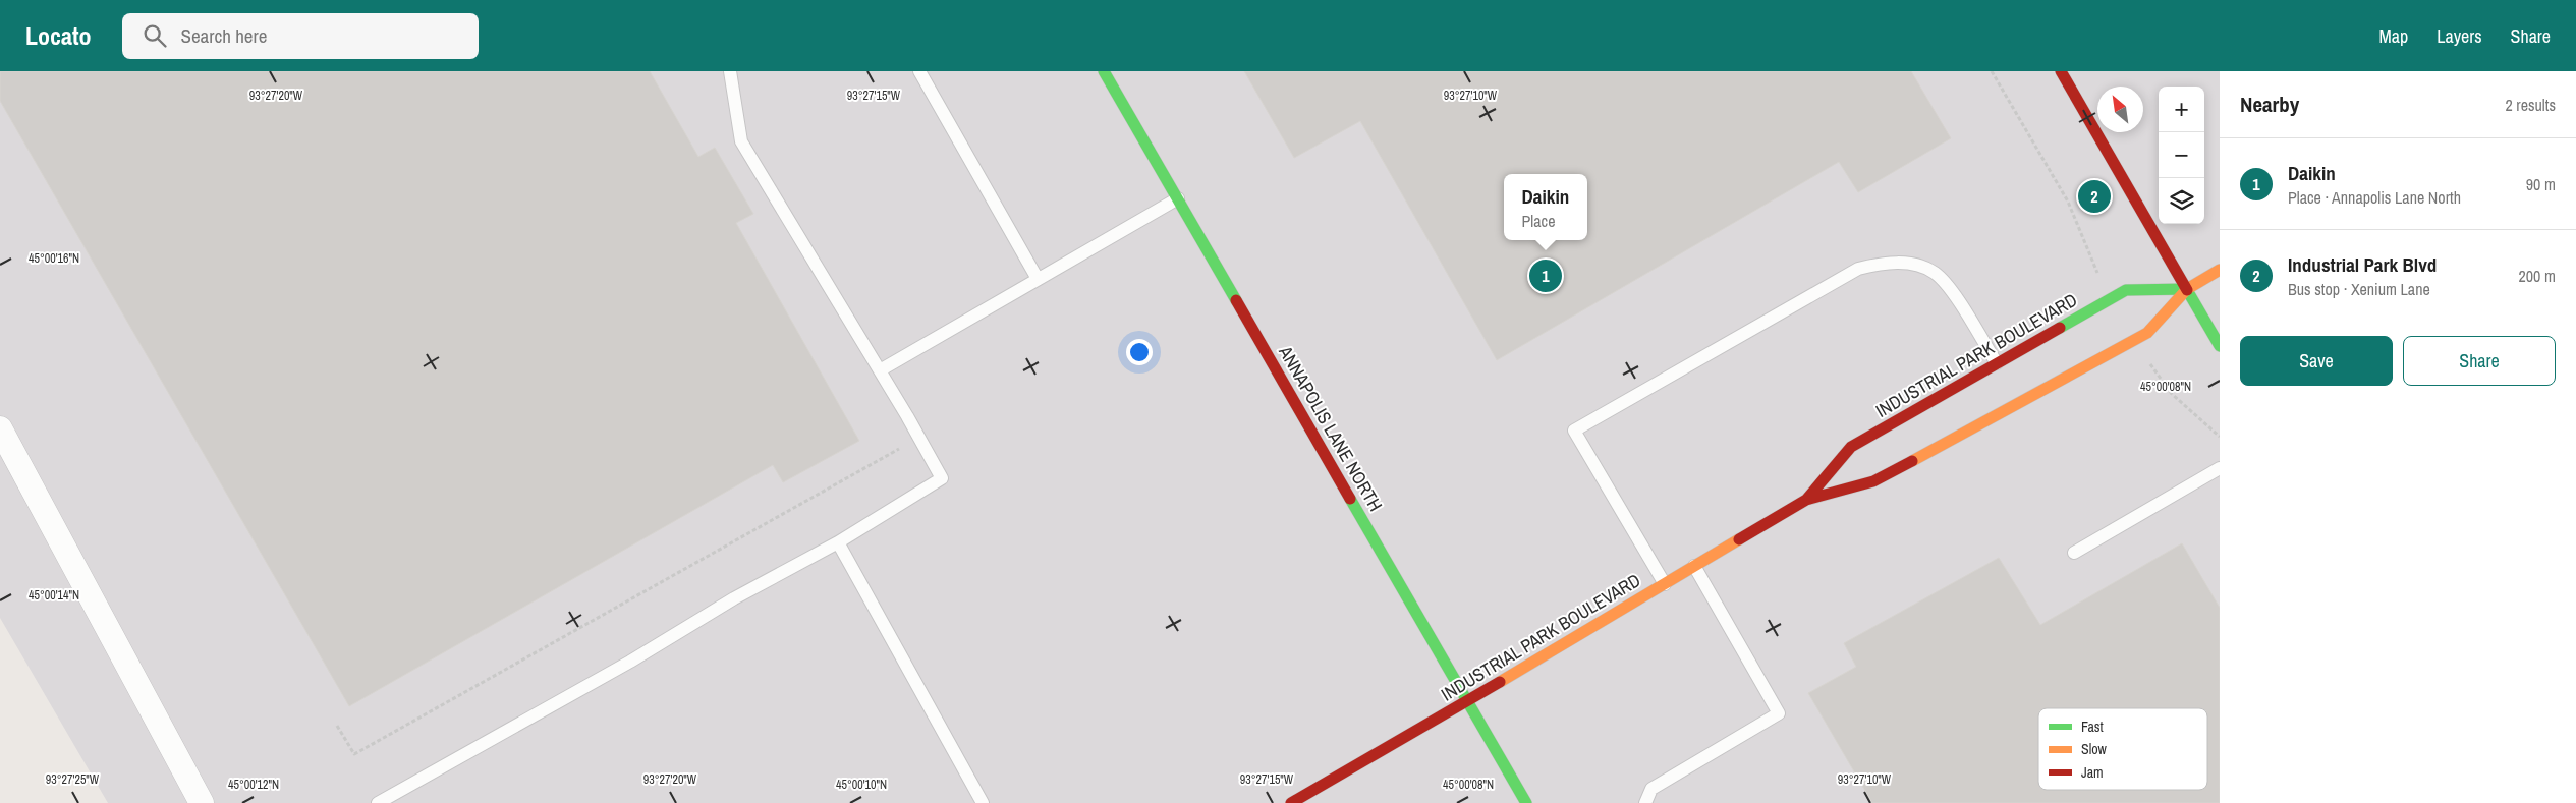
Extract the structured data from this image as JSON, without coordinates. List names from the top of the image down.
{
  "streets": {
    "street": ["INDUSTRIAL PARK BOULEVARD", "ANNAPOLIS LANE NORTH"]
  },
  "crossings": [
    ["INDUSTRIAL PARK BOULEVARD", "ANNAPOLIS LANE NORTH"]
  ],
  "legend": ["Fast", "Slow", "Jam"],
  "north": "top left",
  "page": {
    "header": "Locato",
    "search": "Search here",
    "nav": ["Map", "Layers", "Share"],
    "heading": ["Nearby", "2 results"],
    "map_buttons": ["+", "−"],
    "list": [
      {
        "mark": "1",
        "name": "Daikin",
        "note": "Place · Annapolis Lane North",
        "value": "90 m"
      },
      {
        "mark": "2",
        "name": "Industrial Park Blvd",
        "note": "Bus stop · Xenium Lane",
        "value": "200 m"
      }
    ],
    "popup": ["Daikin", "Place"],
    "pins": ["2", "1"],
    "buttons": ["Save", "Share"]
  },
  "coordinates": [
    "93°27'20\"W",
    "93°27'15\"W",
    "93°27'10\"W",
    "45°00'16\"N",
    "45°00'08\"N",
    "45°00'14\"N",
    "93°27'25\"W",
    "45°00'12\"N",
    "45°00'10\"N"
  ]
}
